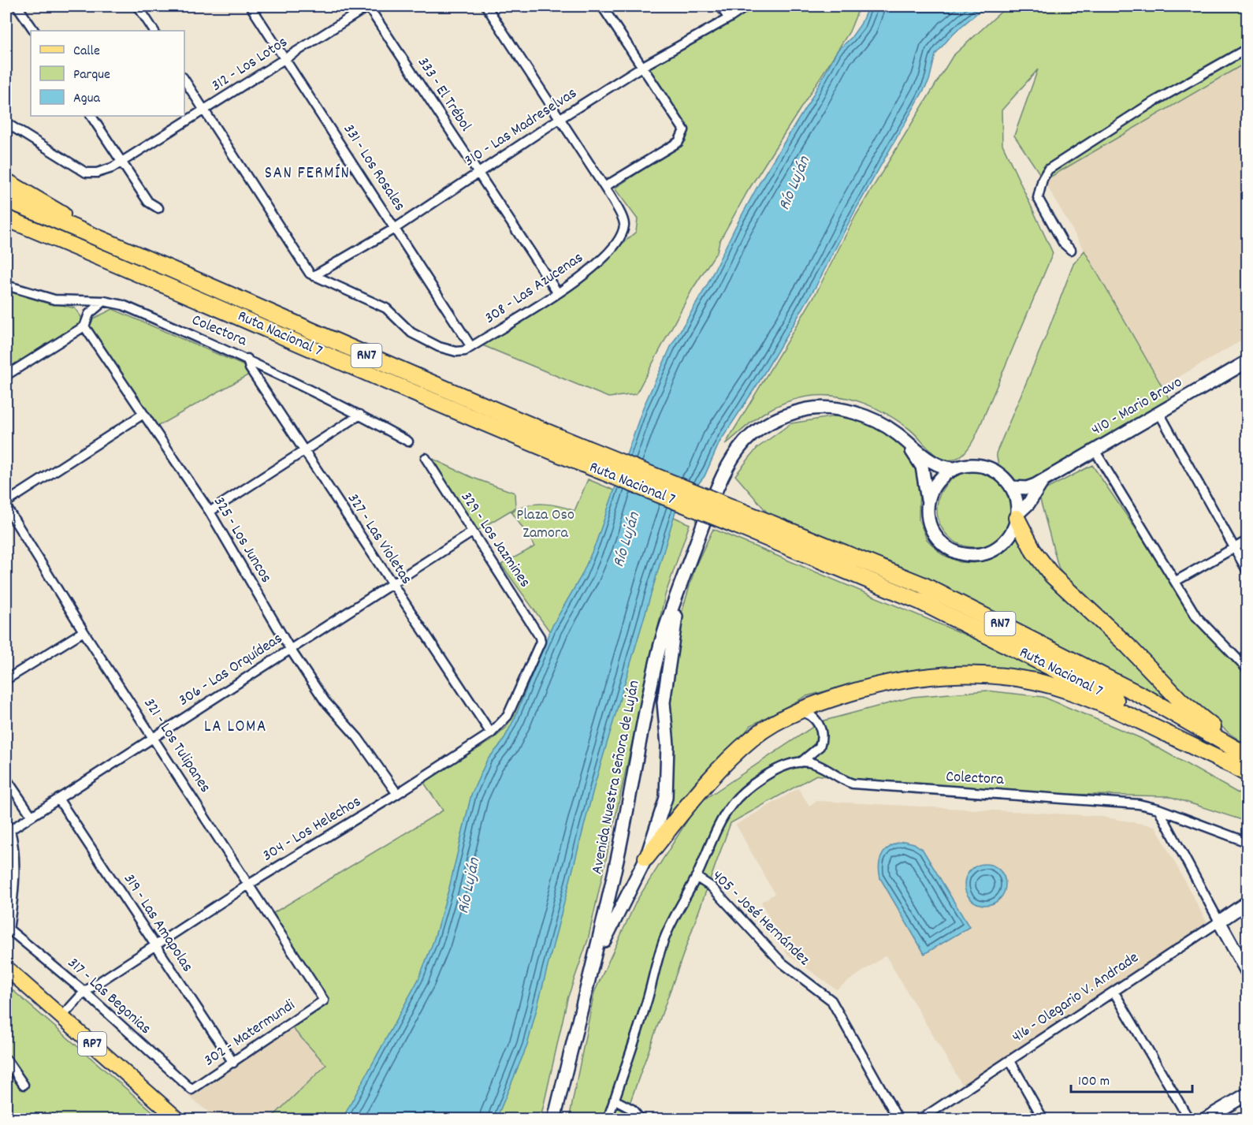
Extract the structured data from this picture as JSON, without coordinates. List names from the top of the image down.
{
  "streets": {
    "highway": ["Ruta Nacional 7", "RN7"],
    "main road": [
      "410 - Mario Bravo",
      "Avenida Nuestra Señora de Luján",
      "416 - Olegario V. Andrade",
      "RP7"
    ],
    "street": [
      "312 - Los Lotos",
      "333 - El Trébol",
      "310 - Las Madreselvas",
      "331 - Los Rosales",
      "308 - Las Azucenas",
      "Colectora",
      "327 - Las Violetas",
      "325 - Los Juncos",
      "329 - Los Jazmines",
      "306 - Las Orquídeas",
      "321 - Los Tulipanes",
      "304 - Los Helechos",
      "405 - José Hernández",
      "319 - Las Amapolas",
      "317 - Las Begonias",
      "302 - Matermundi"
    ]
  },
  "crossings": [
    ["312 - Los Lotos", "333 - El Trébol"],
    ["312 - Los Lotos", "331 - Los Rosales"],
    ["333 - El Trébol", "310 - Las Madreselvas"],
    ["333 - El Trébol", "308 - Las Azucenas"],
    ["310 - Las Madreselvas", "331 - Los Rosales"],
    ["331 - Los Rosales", "308 - Las Azucenas"],
    ["Colectora", "327 - Las Violetas"],
    ["410 - Mario Bravo", "Avenida Nuestra Señora de Luján"],
    ["327 - Las Violetas", "306 - Las Orquídeas"],
    ["327 - Las Violetas", "304 - Los Helechos"],
    ["325 - Los Juncos", "306 - Las Orquídeas"],
    ["325 - Los Juncos", "304 - Los Helechos"],
    ["329 - Los Jazmines", "306 - Las Orquídeas"],
    ["329 - Los Jazmines", "304 - Los Helechos"],
    ["306 - Las Orquídeas", "321 - Los Tulipanes"],
    ["306 - Las Orquídeas", "319 - Las Amapolas"],
    ["321 - Los Tulipanes", "304 - Los Helechos"],
    ["321 - Los Tulipanes", "302 - Matermundi"],
    ["304 - Los Helechos", "319 - Las Amapolas"],
    ["304 - Los Helechos", "317 - Las Begonias"],
    ["304 - Los Helechos", "RP7"],
    ["319 - Las Amapolas", "302 - Matermundi"],
    ["317 - Las Begonias", "302 - Matermundi"]
  ],
  "districts": ["SAN FERMÍN", "LA LOMA"],
  "water": ["Río Luján"],
  "parks": ["Plaza Oso Zamora"],
  "legend": ["Calle", "Parque", "Agua"],
  "scale_bar": "100 m"
}
